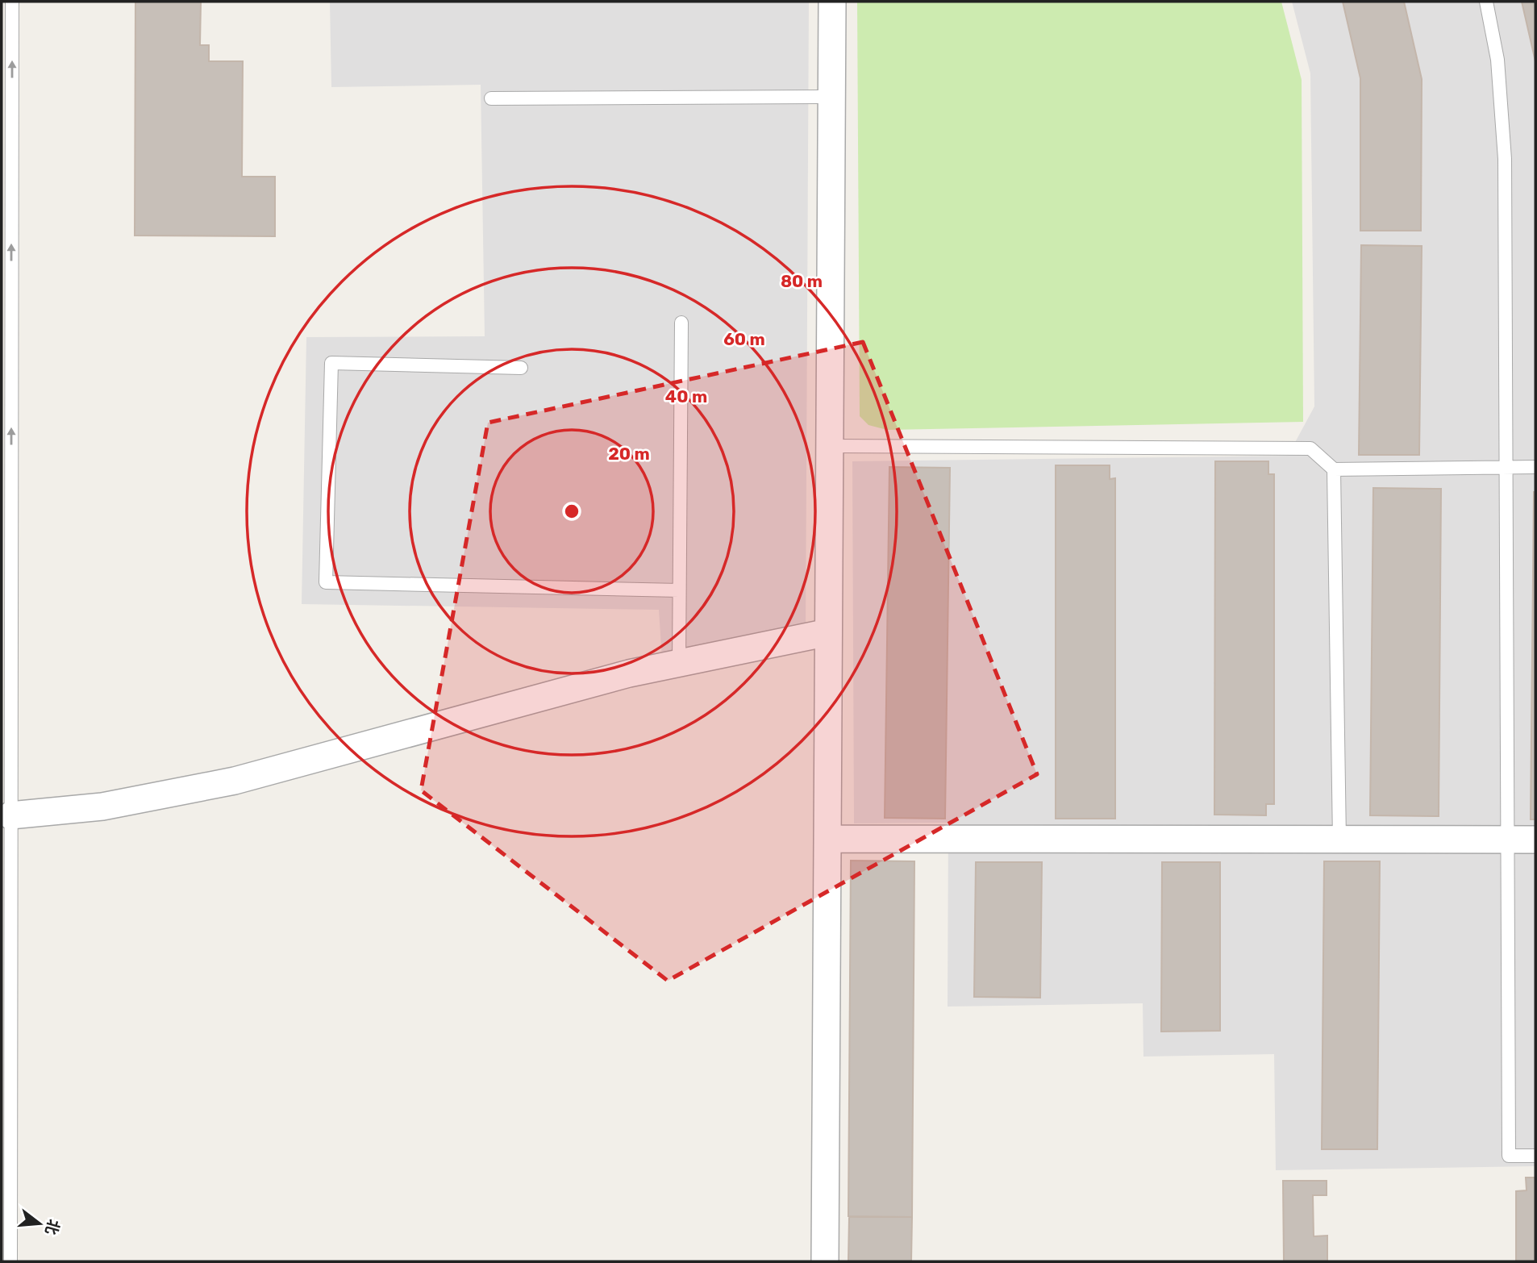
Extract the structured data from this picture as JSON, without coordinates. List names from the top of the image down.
{
  "north": "right",
  "rings": [
    "80 m",
    "60 m",
    "40 m",
    "20 m"
  ]
}
